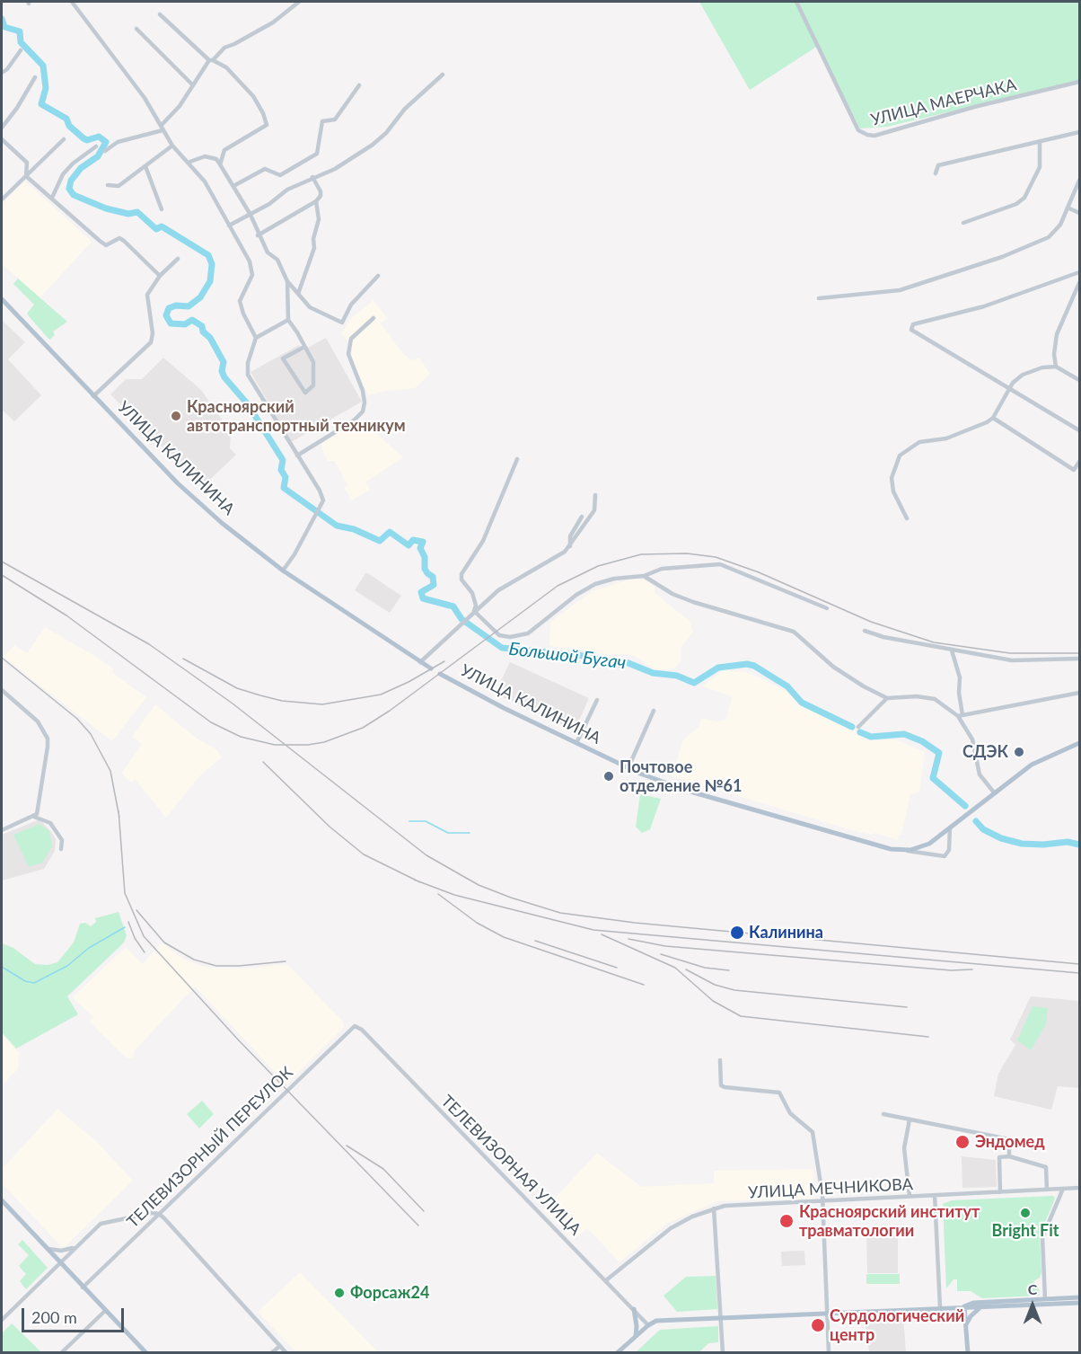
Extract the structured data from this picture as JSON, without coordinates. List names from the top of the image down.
{
  "streets": {
    "main road": ["УЛИЦА КАЛИНИНА"],
    "street": [
      "УЛИЦА МАЕРЧАКА",
      "ТЕЛЕВИЗОРНЫЙ ПЕРЕУЛОК",
      "ТЕЛЕВИЗОРНАЯ УЛИЦА",
      "УЛИЦА МЕЧНИКОВА"
    ]
  },
  "crossings": [
    ["ТЕЛЕВИЗОРНЫЙ ПЕРЕУЛОК", "ТЕЛЕВИЗОРНАЯ УЛИЦА"],
    ["ТЕЛЕВИЗОРНАЯ УЛИЦА", "УЛИЦА МЕЧНИКОВА"]
  ],
  "water": ["Большой Бугач"],
  "places": [
    "Красноярский автотранспортный техникум",
    "СДЭК",
    "Почтовое отделение №61",
    "Калинина",
    "Эндомед",
    "Bright Fit",
    "Красноярский институт травматологии",
    "Форсаж24",
    "Сурдологический центр"
  ],
  "scale_bar": "200 m",
  "north": "top"
}
